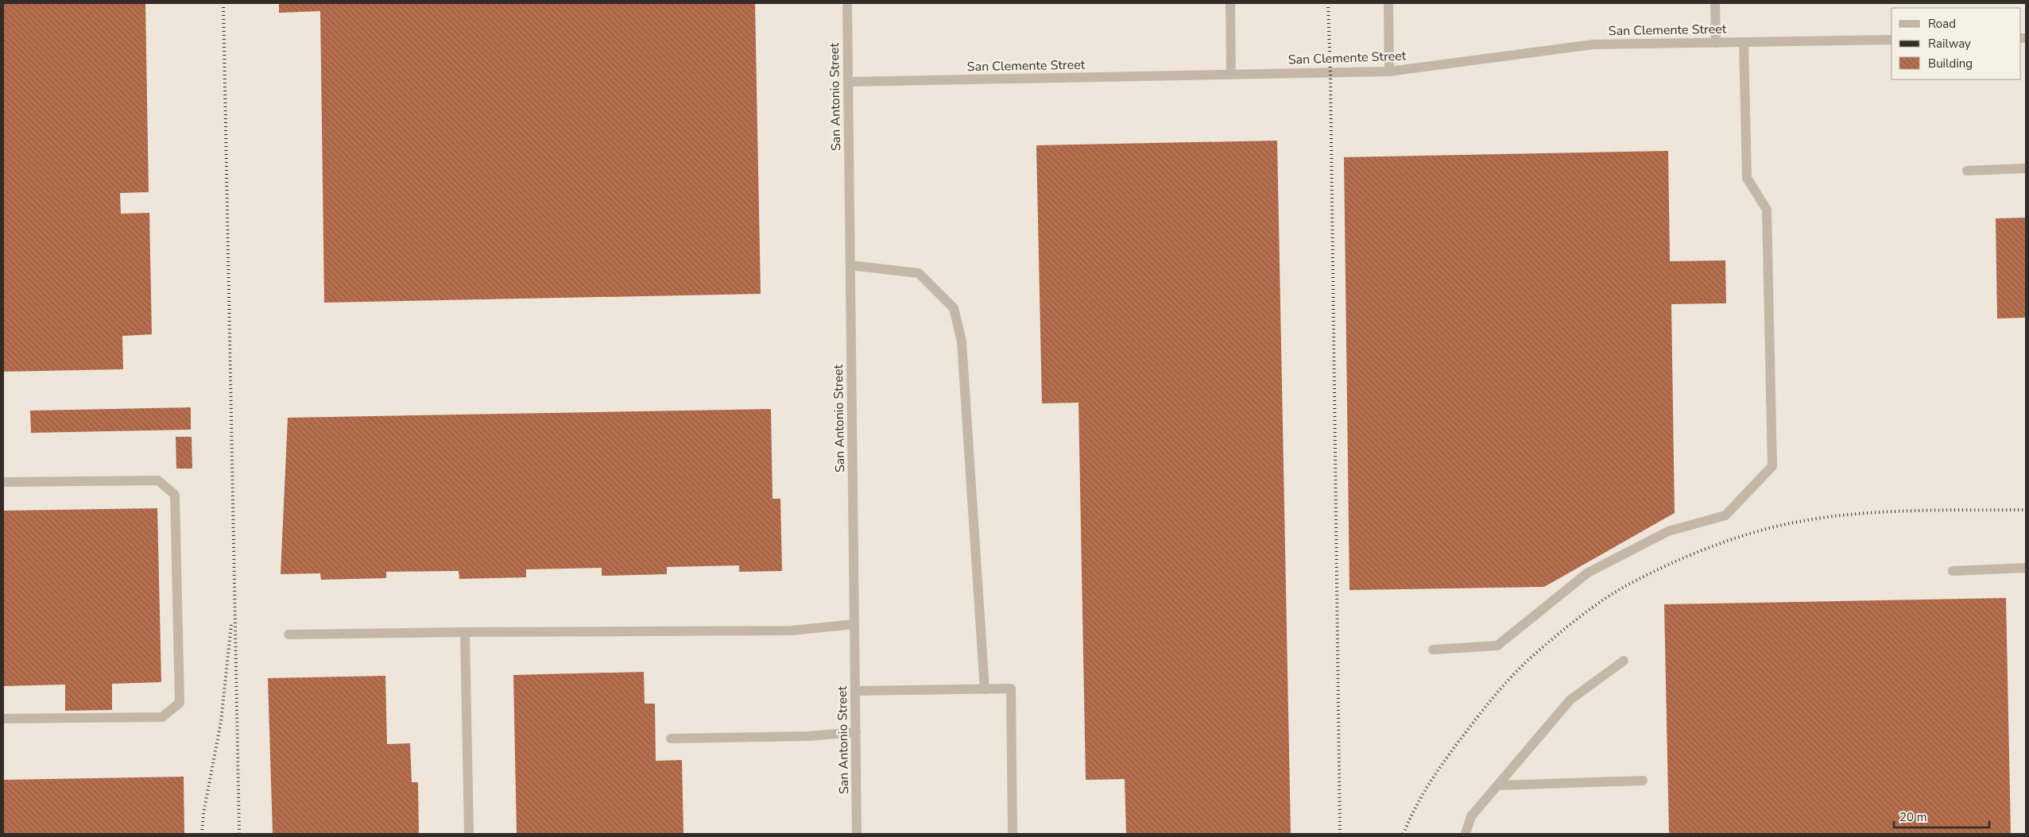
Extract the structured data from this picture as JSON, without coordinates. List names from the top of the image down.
{
  "streets": {
    "street": ["San Clemente Street", "San Antonio Street"]
  },
  "crossings": [
    ["San Clemente Street", "San Antonio Street"]
  ],
  "legend": ["Road", "Railway", "Building"],
  "scale_bar": "20 m"
}
